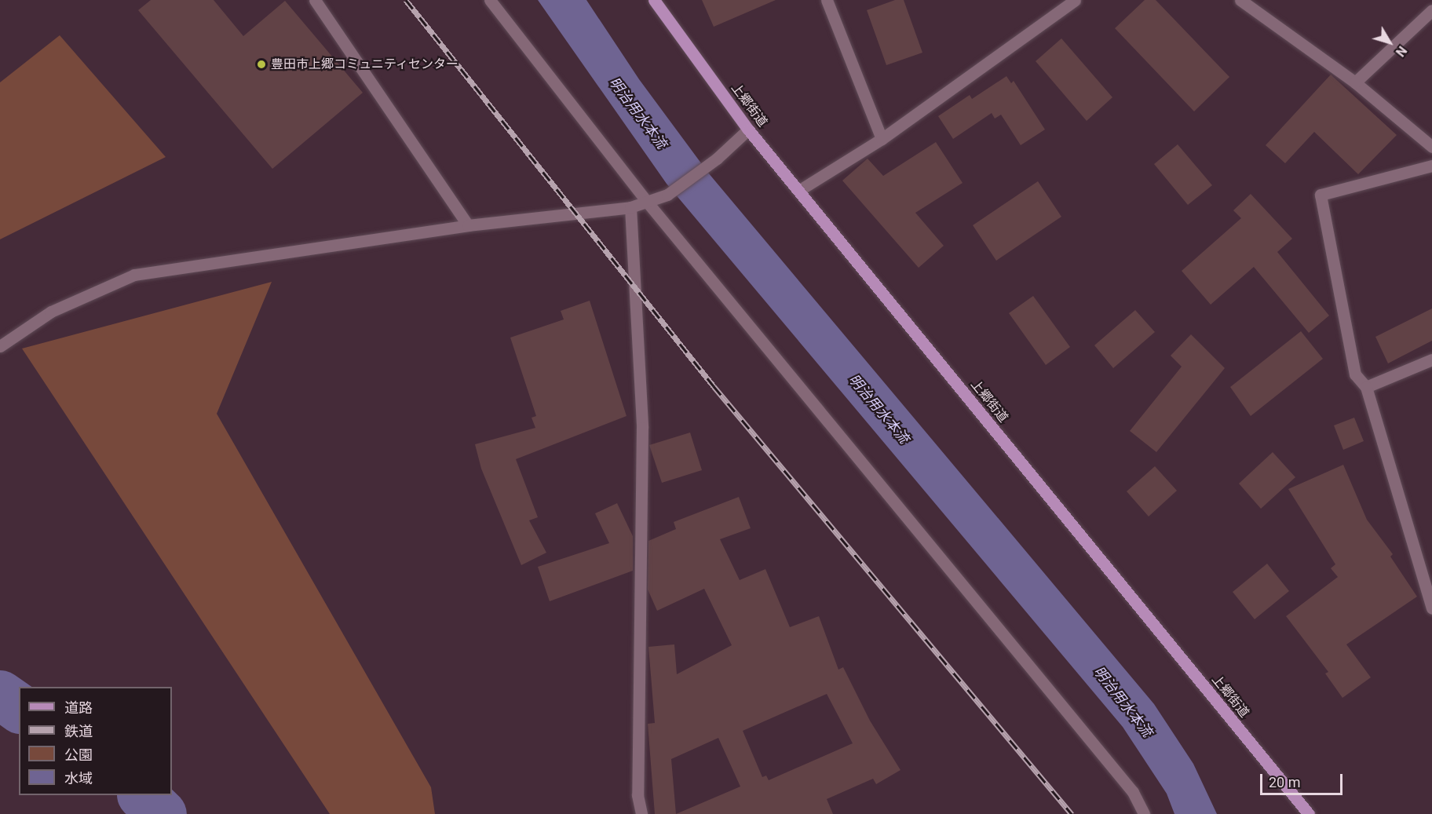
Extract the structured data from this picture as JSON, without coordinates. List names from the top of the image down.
{
  "streets": {
    "main road": ["上郷街道"]
  },
  "water": ["明治用水本流"],
  "places": ["豊田市上郷コミュニティセンター"],
  "legend": [
    "道路",
    "鉄道",
    "公園",
    "水域"
  ],
  "scale_bar": "20 m",
  "north": "bottom right"
}
